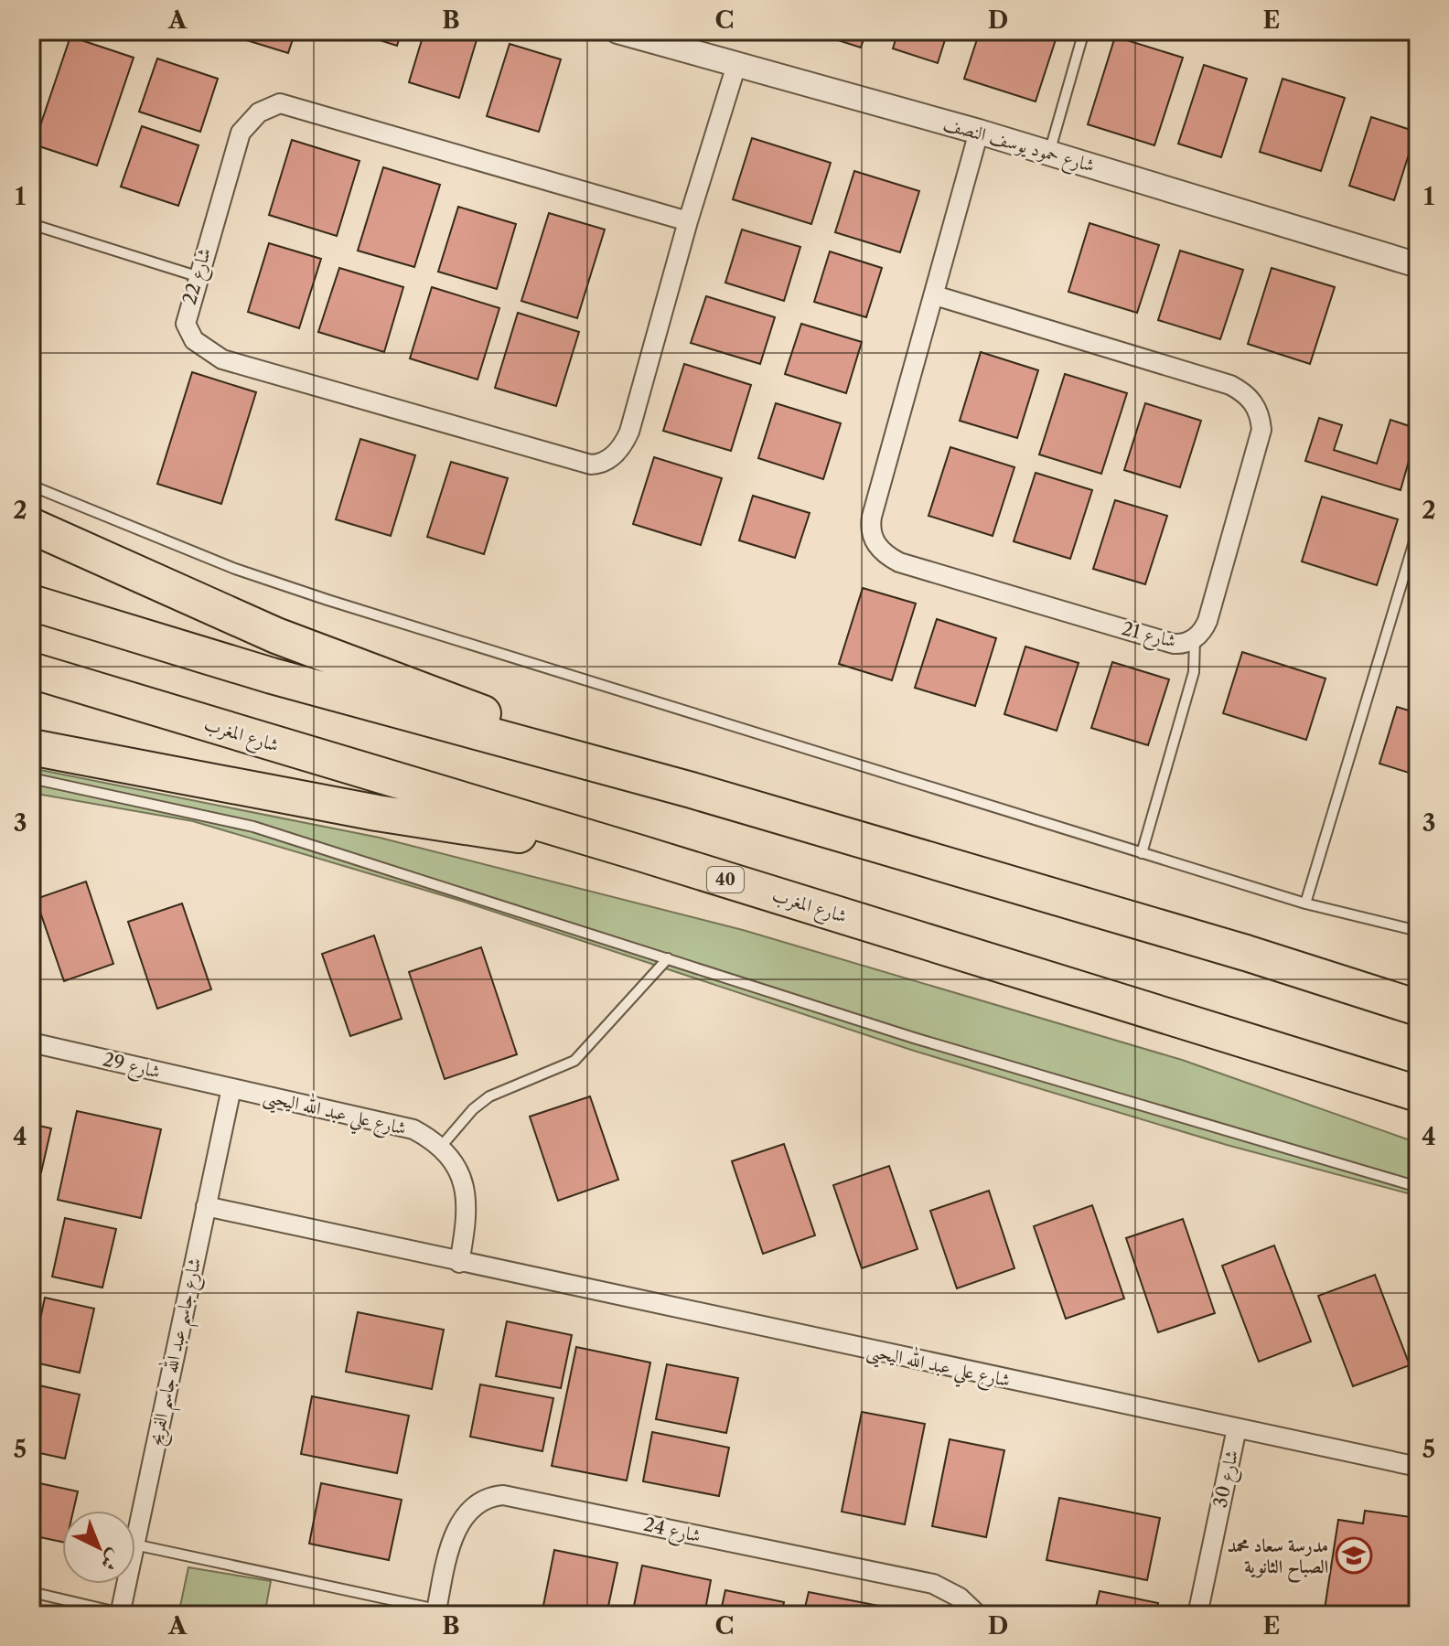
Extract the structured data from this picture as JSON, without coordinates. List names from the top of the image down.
{
  "streets": {
    "highway": ["شارع المغرب", "40"],
    "street": [
      "شارع حمود يوسف النصف",
      "شارع 22",
      "شارع 21",
      "شارع 29",
      "شارع علي عبد الله اليحيى",
      "شارع جاسم عبد الله جاسم الفريح",
      "شارع 30",
      "شارع 24"
    ]
  },
  "crossings": [
    ["شارع حمود يوسف النصف", "شارع 22"],
    ["شارع حمود يوسف النصف", "شارع 21"],
    ["شارع 29", "شارع علي عبد الله اليحيى"],
    ["شارع 29", "شارع جاسم عبد الله جاسم الفريح"],
    ["شارع علي عبد الله اليحيى", "شارع جاسم عبد الله جاسم الفريح"],
    ["شارع علي عبد الله اليحيى", "شارع 30"]
  ],
  "places": {
    "school or university": ["مدرسة سعاد محمد الصباح الثانوية"]
  },
  "north": "bottom right",
  "grid": {
    "columns": [
      "A",
      "B",
      "C",
      "D",
      "E"
    ],
    "rows": [
      "1",
      "2",
      "3",
      "4",
      "5"
    ]
  }
}
